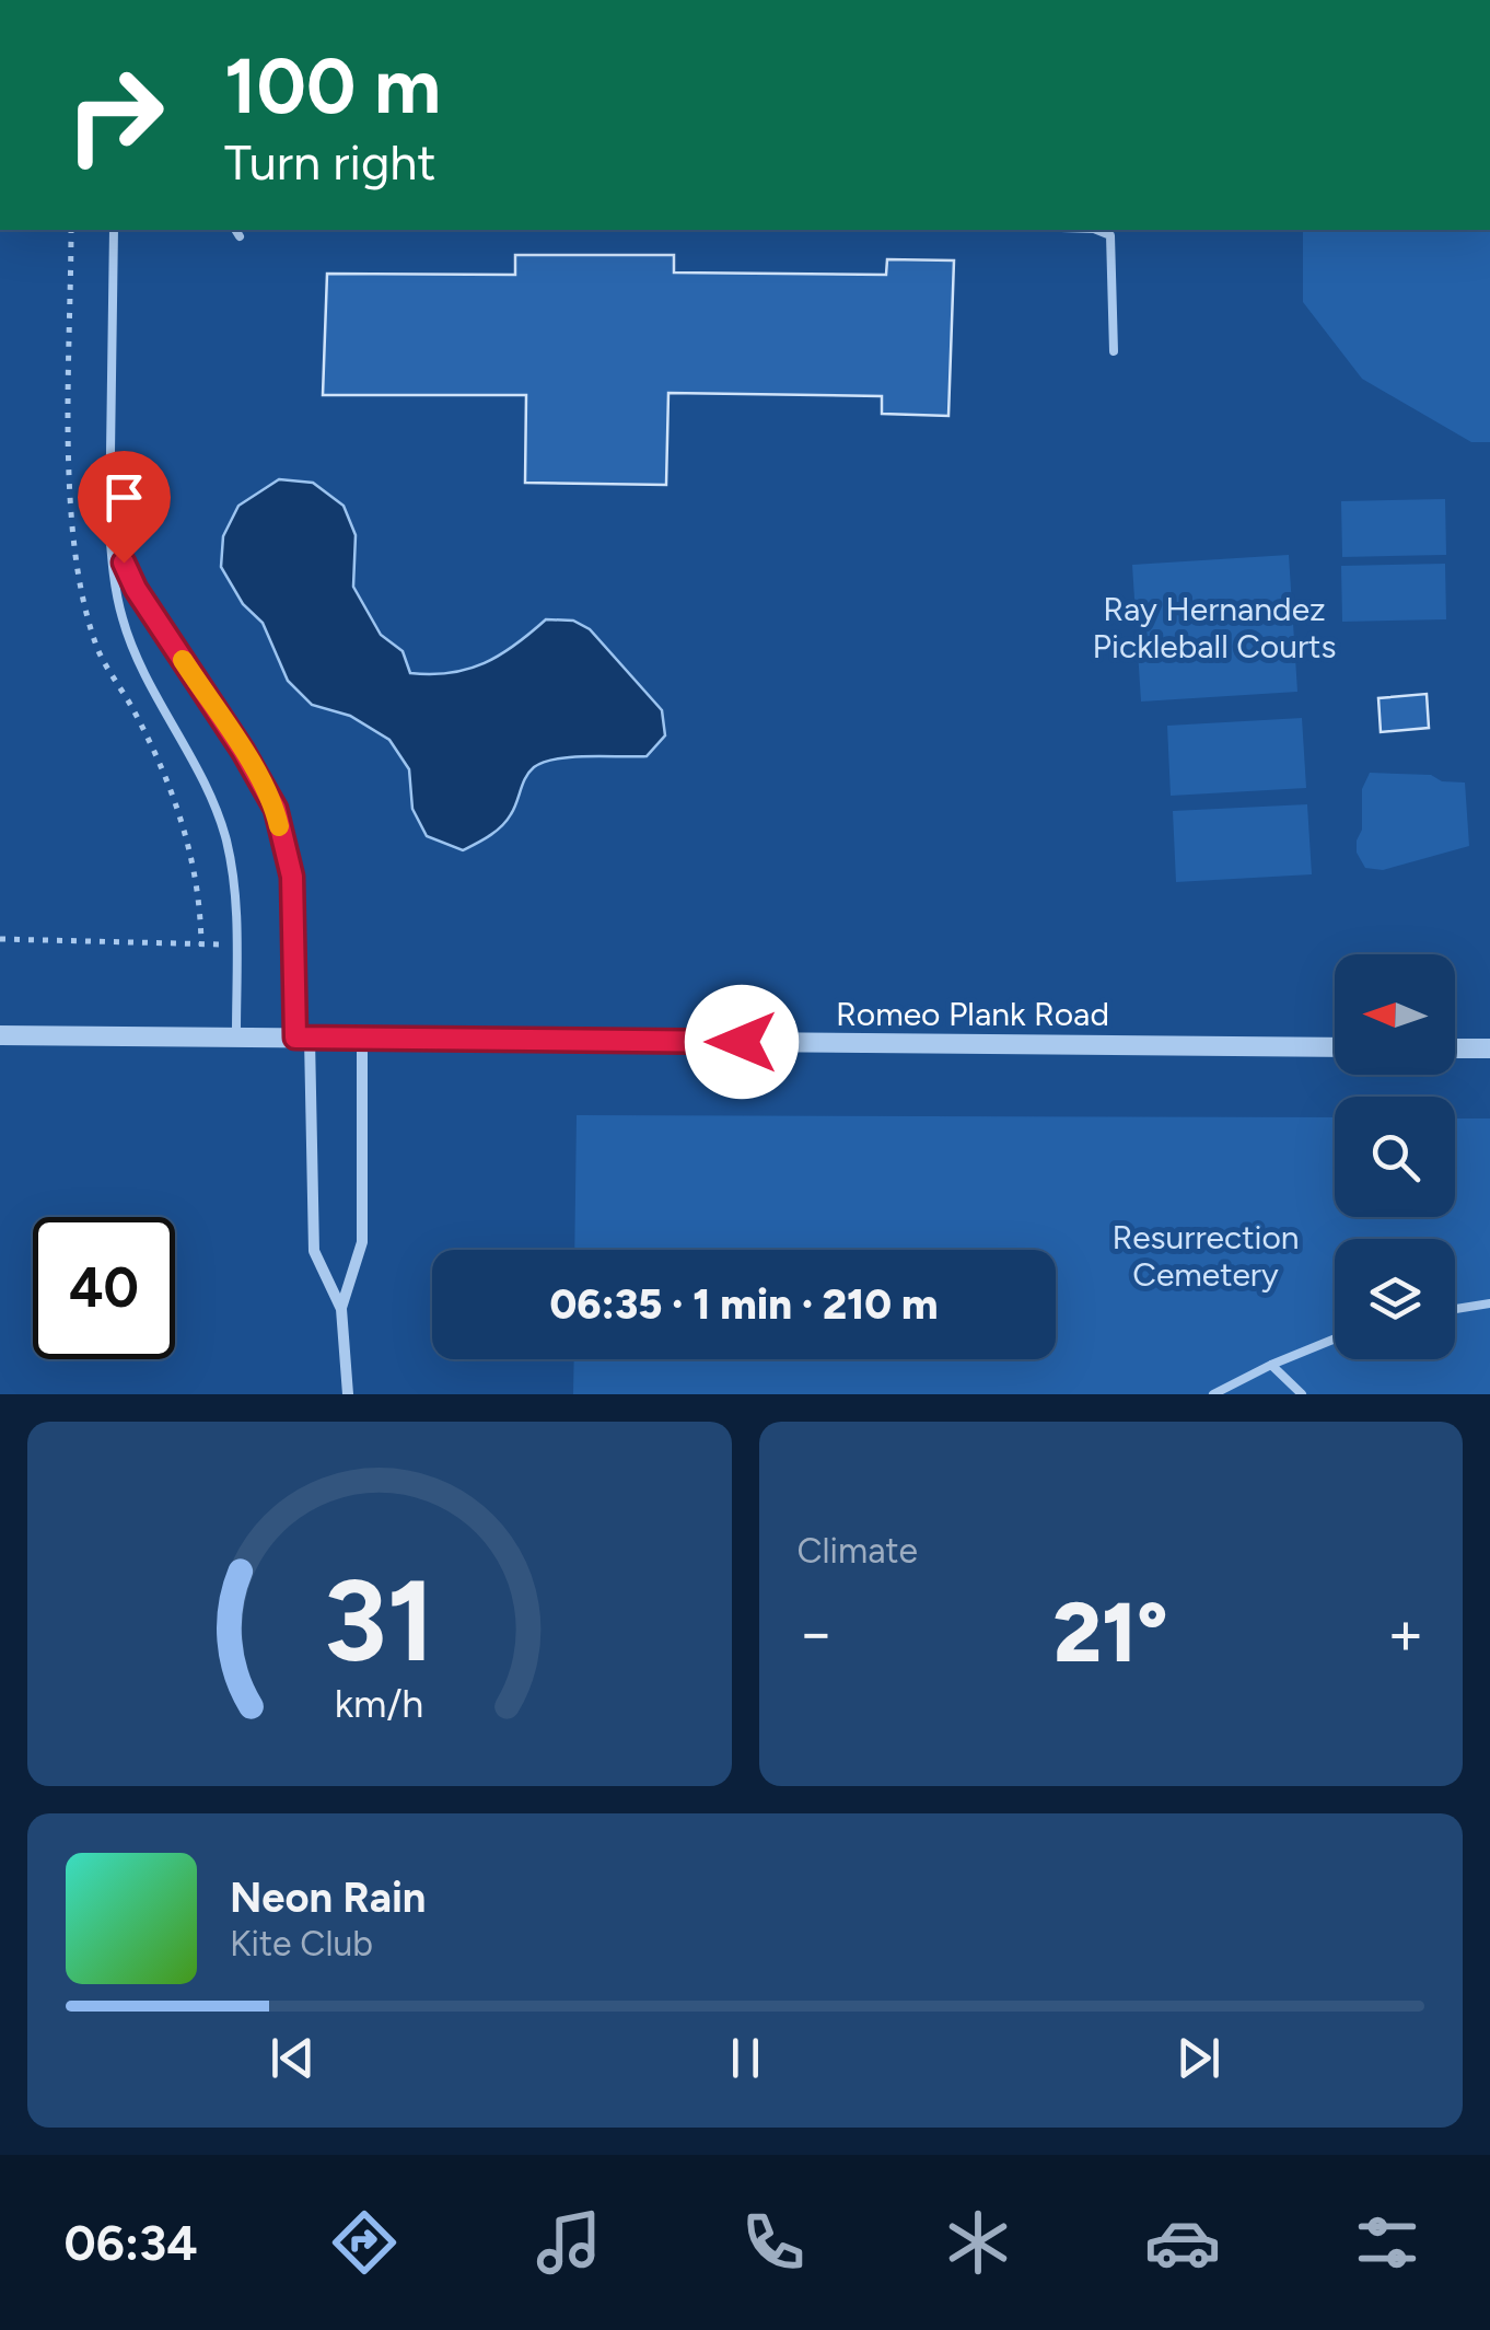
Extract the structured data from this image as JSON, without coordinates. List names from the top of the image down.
{
  "streets": {
    "street": ["Romeo Plank Road"]
  },
  "parks": ["Ray Hernandez Pickleball Courts", "Resurrection Cemetery"],
  "north": "left",
  "page": {
    "turn": ["100 m", "Turn right"],
    "limit": "40",
    "trip": "06:35 · 1 min · 210 m",
    "tile": "Climate",
    "heat": ["−", "21°", "+"],
    "song": ["Neon Rain", "Kite Club"],
    "tabs": "06:34",
    "gauge": ["31", "km/h"]
  }
}
